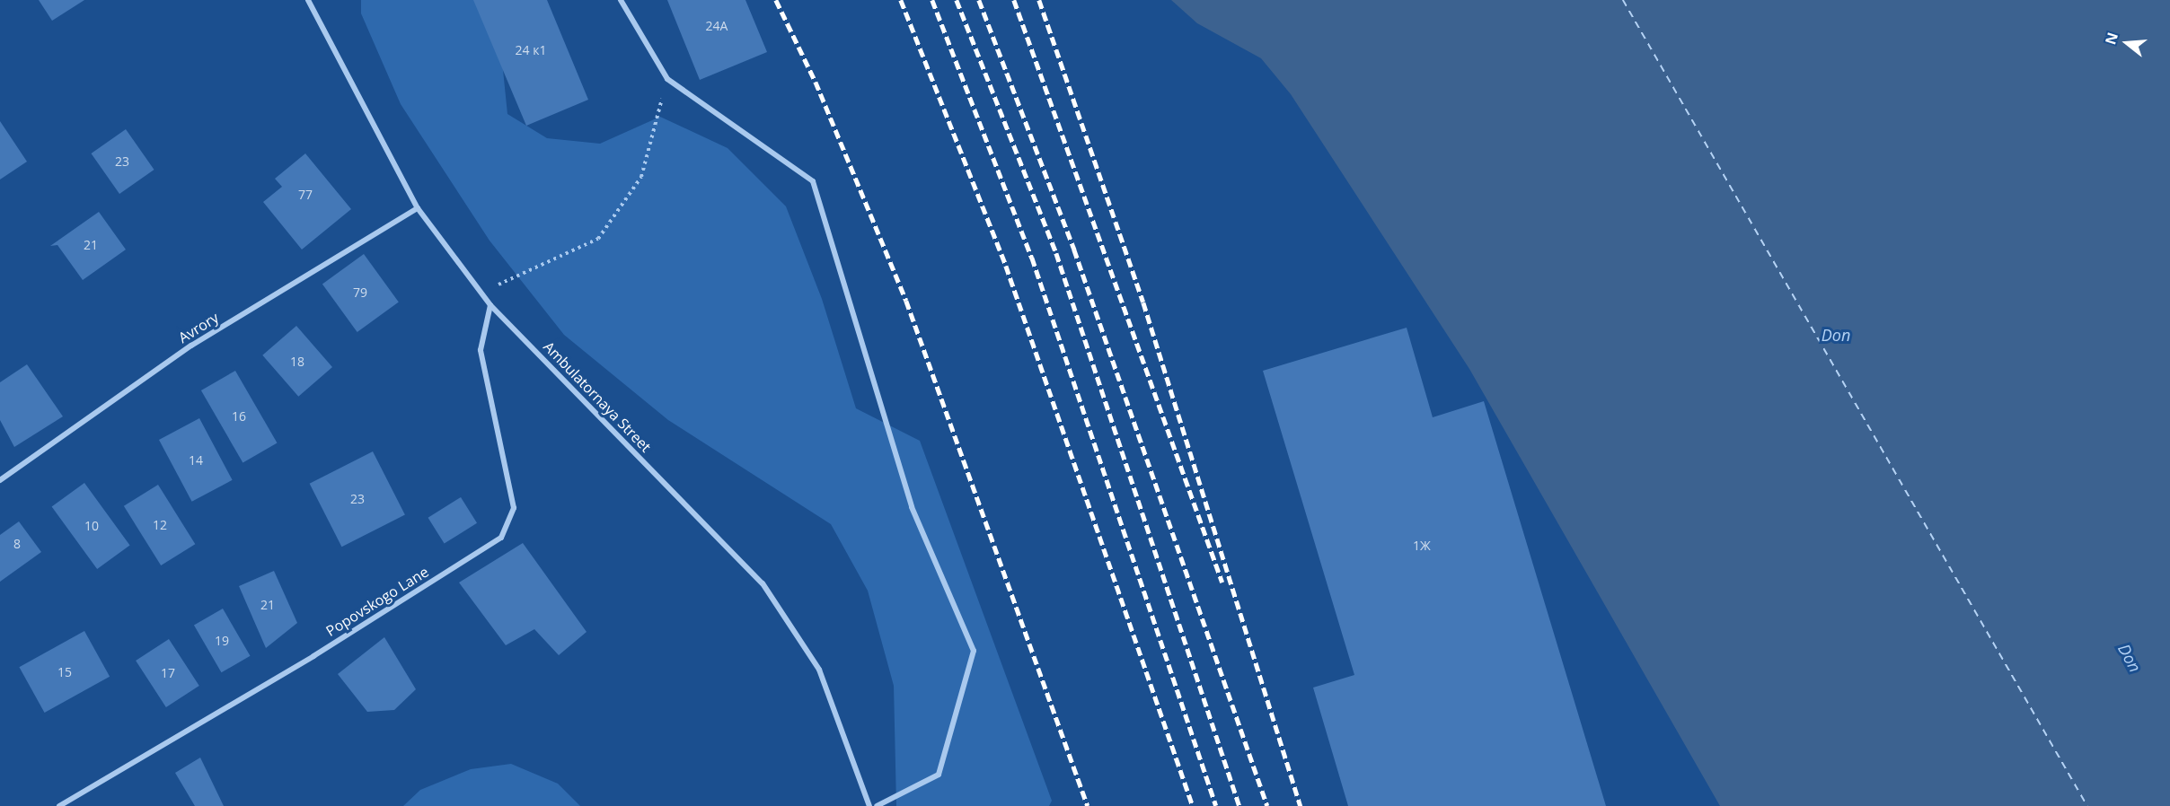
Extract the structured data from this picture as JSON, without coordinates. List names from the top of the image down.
{
  "streets": {
    "street": ["Avrory", "Ambulatornaya Street", "Popovskogo Lane"]
  },
  "crossings": [
    ["Avrory", "Ambulatornaya Street"],
    ["Ambulatornaya Street", "Popovskogo Lane"]
  ],
  "water": ["Don"],
  "house_numbers": [
    "24А",
    "24 к1",
    "23",
    "77",
    "21",
    "79",
    "18",
    "16",
    "14",
    "23",
    "12",
    "10",
    "8",
    "1Ж",
    "21",
    "19",
    "15",
    "17"
  ],
  "north": "left"
}
